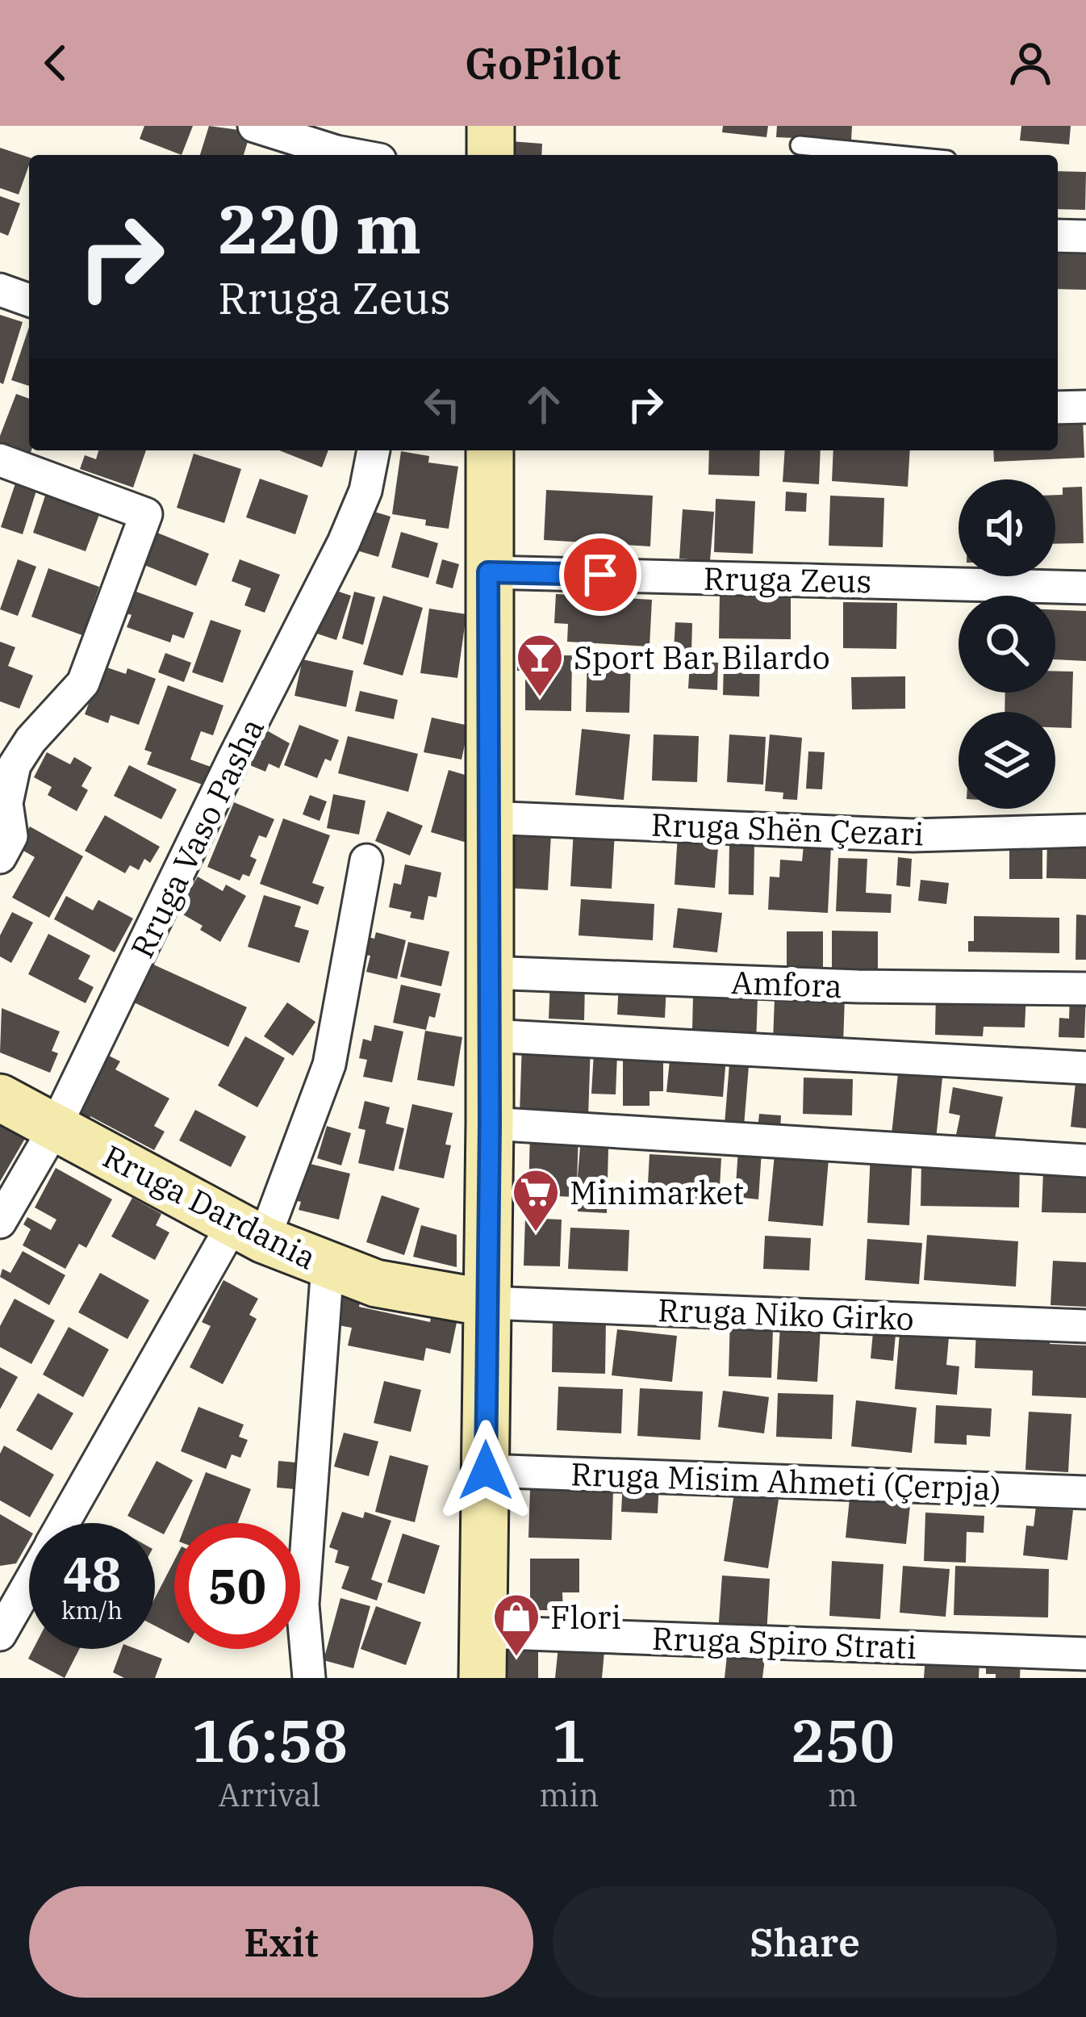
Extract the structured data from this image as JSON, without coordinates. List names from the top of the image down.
{
  "streets": {
    "main road": ["Rruga Dardania"],
    "street": [
      "Rruga Zeus",
      "Rruga Shën Çezari",
      "Rruga Vaso Pasha",
      "Amfora",
      "Rruga Niko Girko",
      "Rruga Misim Ahmeti (Çerpja)",
      "Rruga Spiro Strati"
    ]
  },
  "crossings": [
    ["Rruga Vaso Pasha", "Rruga Dardania"],
    ["Rruga Dardania", "Rruga Niko Girko"]
  ],
  "places": {
    "bar": ["Sport Bar Bilardo"],
    "supermarket": ["Minimarket"],
    "shop": ["Flori"]
  },
  "page": {
    "header": "GoPilot",
    "turn": ["220 m", "Rruga Zeus"],
    "speed": "48 km/h",
    "limit": "50",
    "eta": [
      "16:58",
      "Arrival",
      "1",
      "min",
      "250",
      "m"
    ],
    "buttons": ["Exit", "Share"]
  }
}
